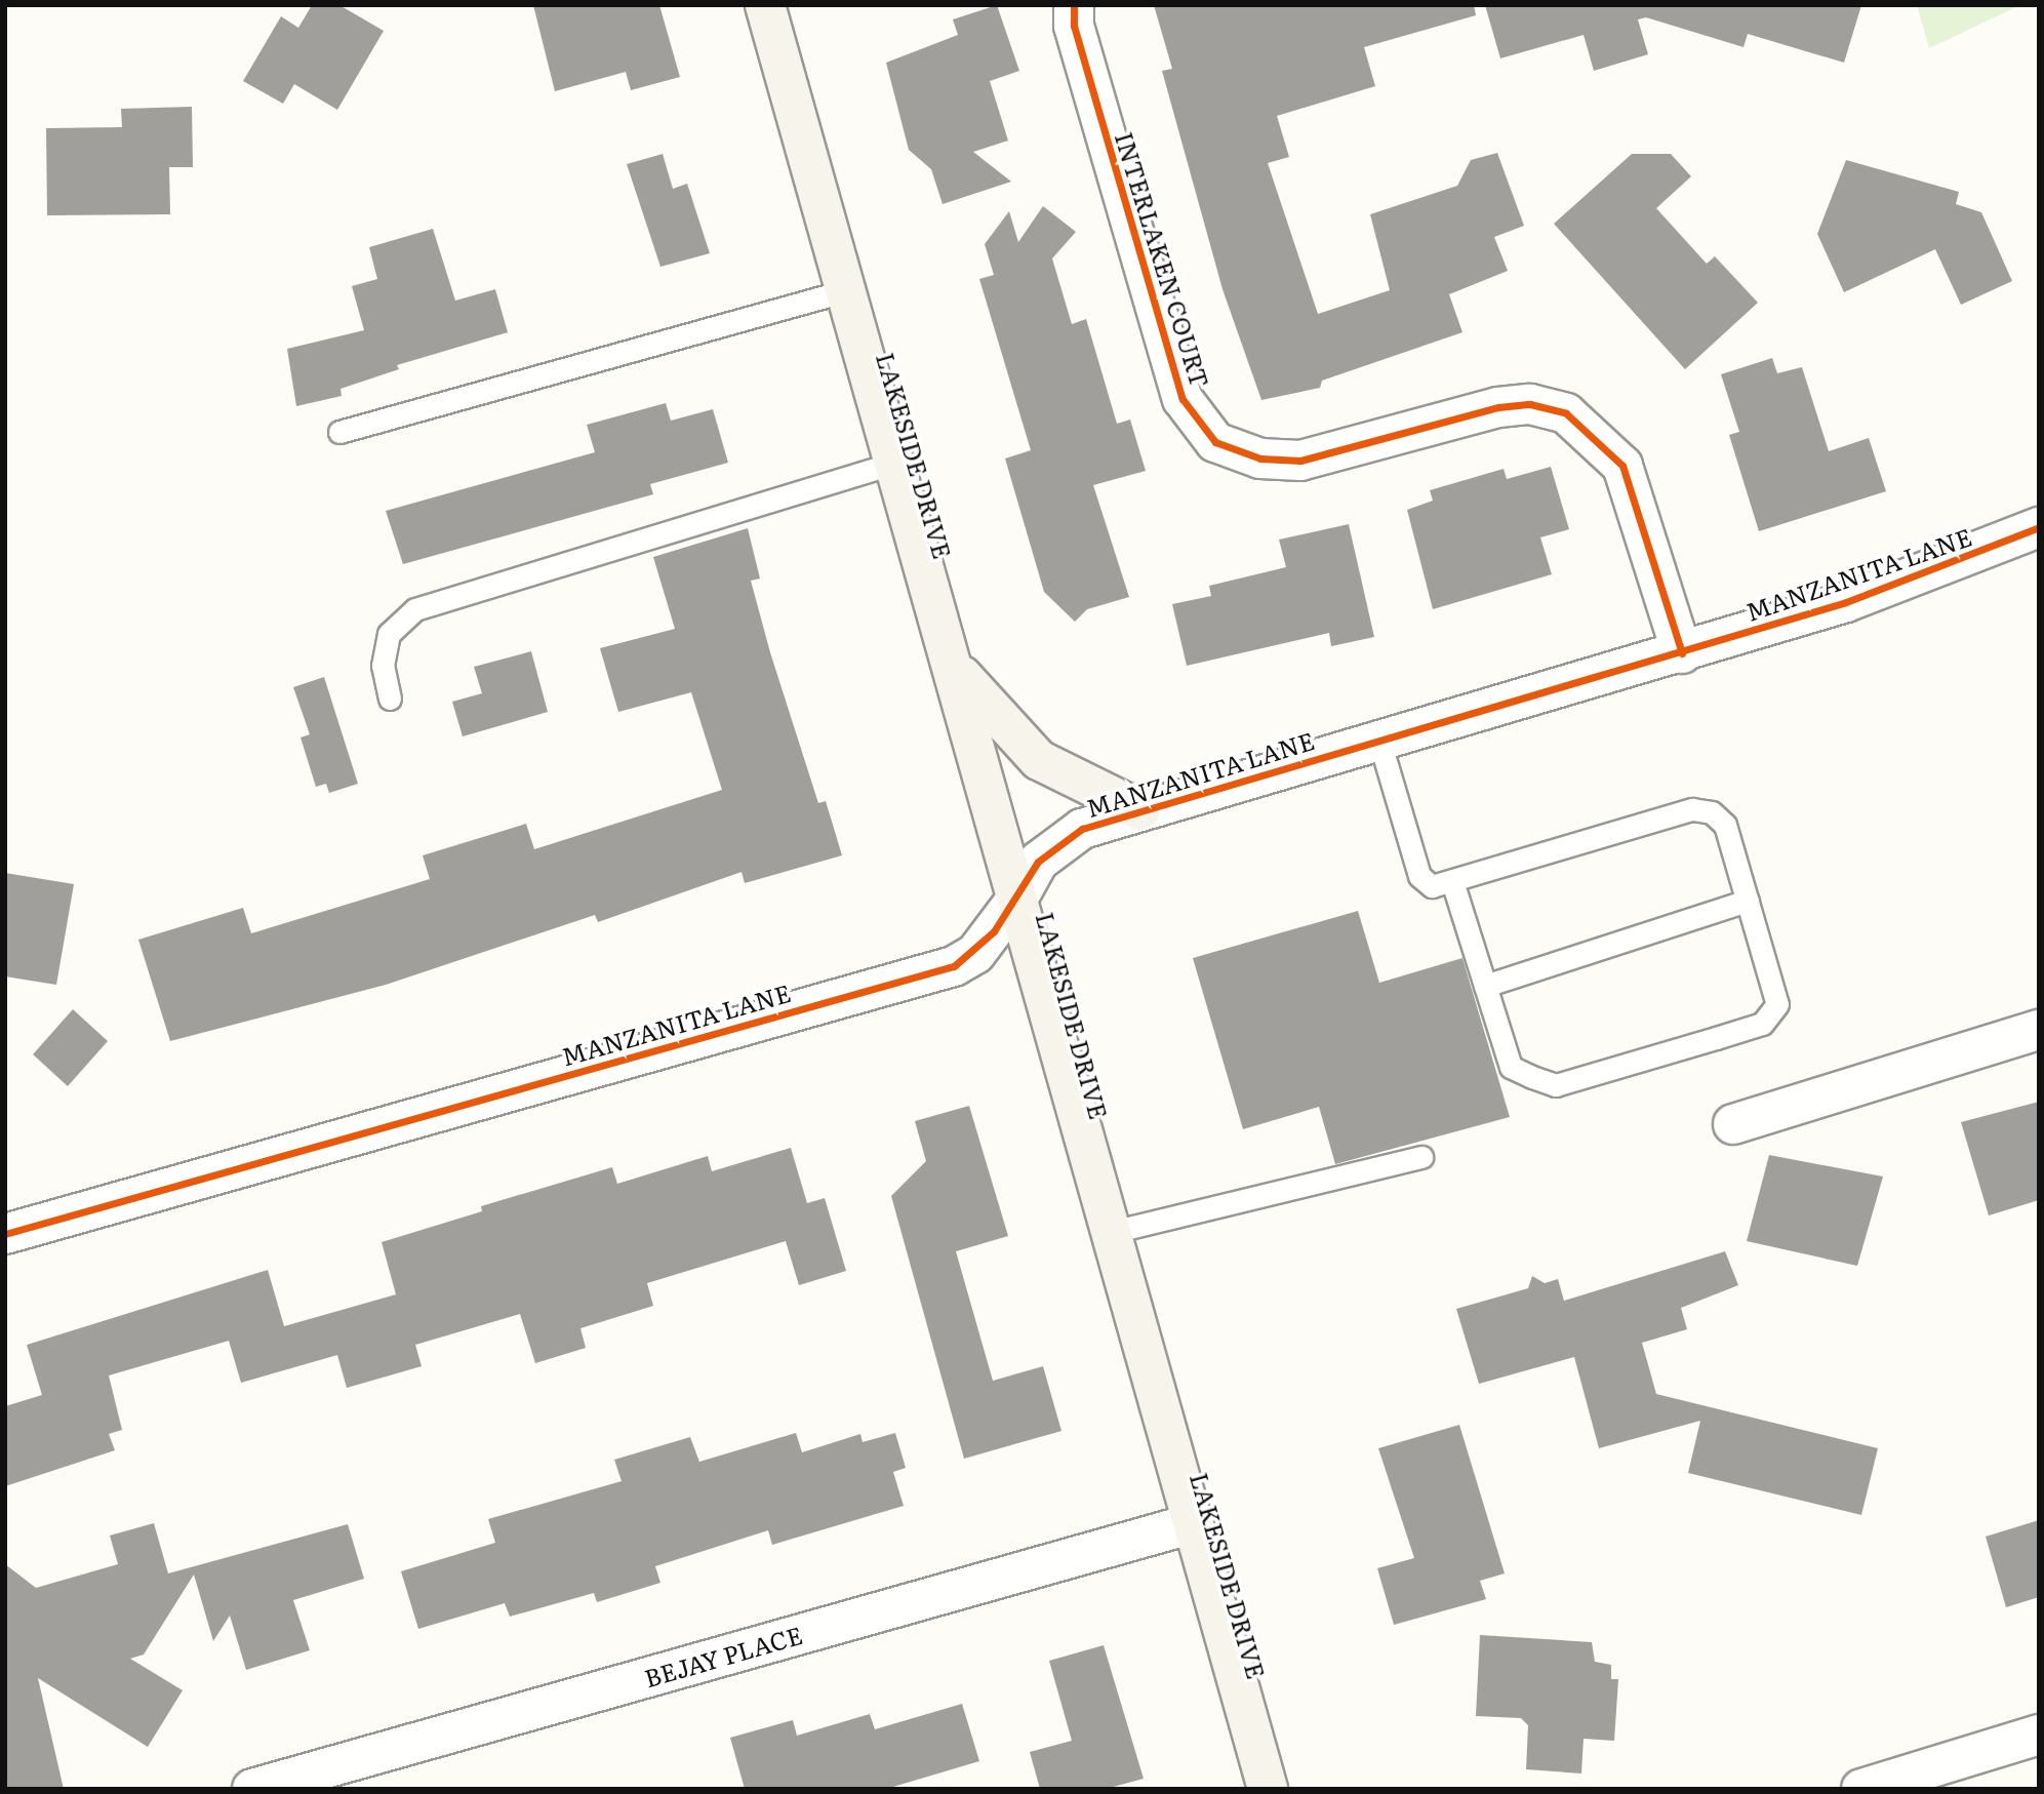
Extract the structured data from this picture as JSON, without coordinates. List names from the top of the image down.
{
  "streets": {
    "main road": ["LAKESIDE DRIVE"],
    "street": ["INTERLAKEN COURT", "MANZANITA LANE", "BEJAY PLACE"]
  },
  "crossings": [
    ["INTERLAKEN COURT", "MANZANITA LANE"],
    ["LAKESIDE DRIVE", "MANZANITA LANE"],
    ["LAKESIDE DRIVE", "BEJAY PLACE"]
  ]
}
